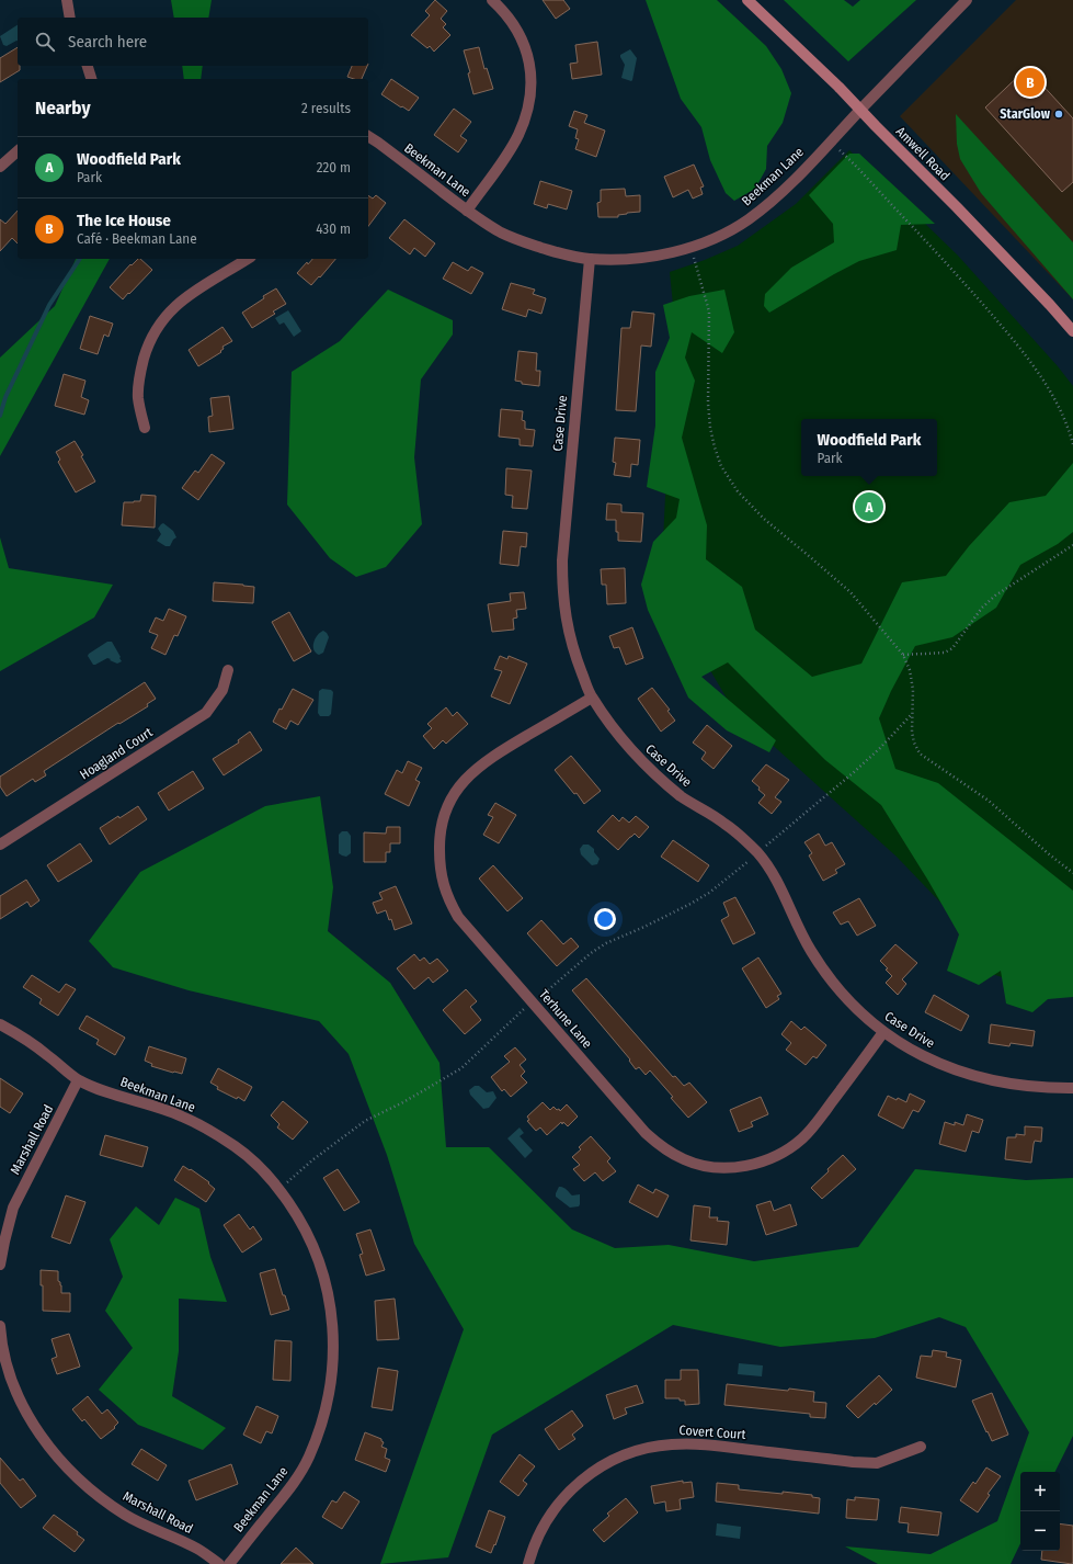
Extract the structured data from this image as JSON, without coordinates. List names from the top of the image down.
{
  "streets": {
    "main road": ["Amwell Road"],
    "street": [
      "Beekman Lane",
      "Case Drive",
      "Hoagland Court",
      "Terhune Lane",
      "Marshall Road",
      "Covert Court"
    ]
  },
  "crossings": [
    ["Amwell Road", "Beekman Lane"],
    ["Beekman Lane", "Case Drive"],
    ["Beekman Lane", "Marshall Road"],
    ["Case Drive", "Terhune Lane"]
  ],
  "places": ["StarGlow"],
  "page": {
    "search": "Search here",
    "pins": ["B", "A"],
    "heading": ["Nearby", "2 results"],
    "list": [
      {
        "mark": "A",
        "name": "Woodfield Park",
        "note": "Park",
        "value": "220 m"
      },
      {
        "mark": "B",
        "name": "The Ice House",
        "note": "Café · Beekman Lane",
        "value": "430 m"
      }
    ],
    "popup": ["Woodfield Park", "Park"],
    "map_buttons": ["+", "−"]
  }
}
